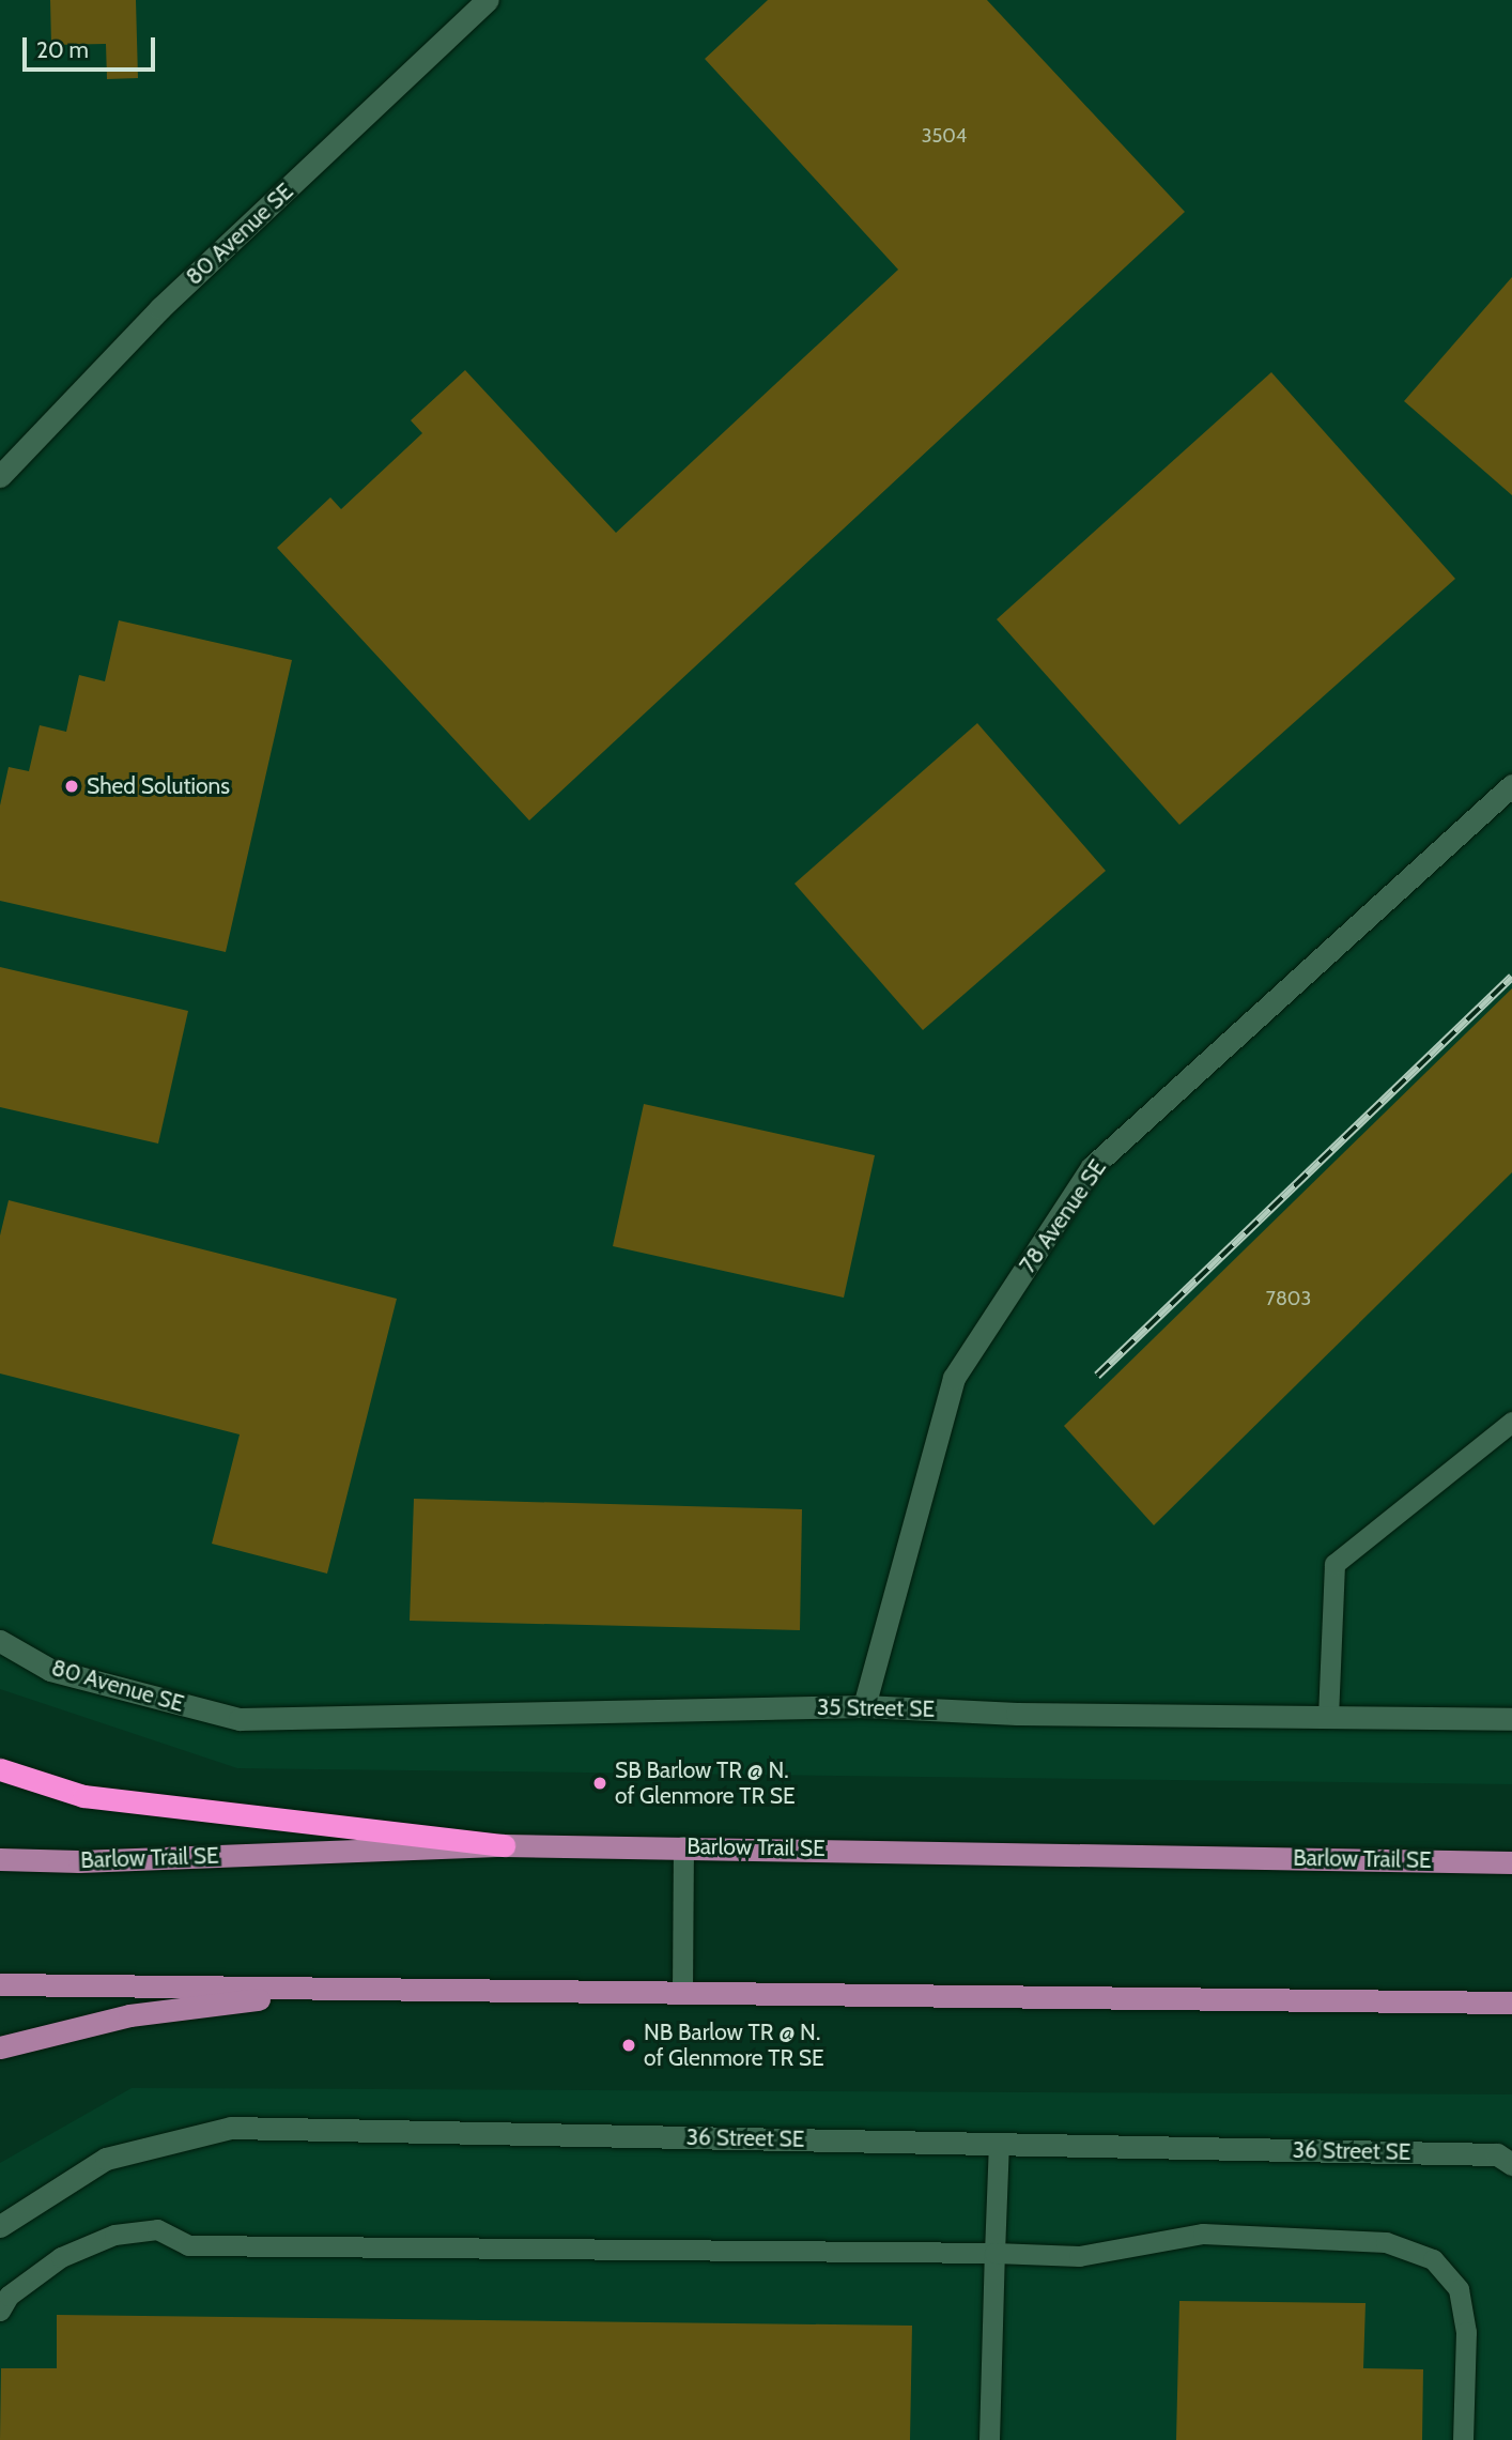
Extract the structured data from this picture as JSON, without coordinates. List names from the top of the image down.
{
  "streets": {
    "main road": ["Barlow Trail SE"],
    "street": [
      "80 Avenue SE",
      "78 Avenue SE",
      "35 Street SE",
      "36 Street SE"
    ]
  },
  "crossings": [
    ["80 Avenue SE", "35 Street SE"],
    ["78 Avenue SE", "35 Street SE"]
  ],
  "places": ["Shed Solutions", "SB Barlow TR @ N. of Glenmore TR SE", "NB Barlow TR @ N. of Glenmore TR SE"],
  "house_numbers": ["3504", "7803"],
  "scale_bar": "20 m"
}
